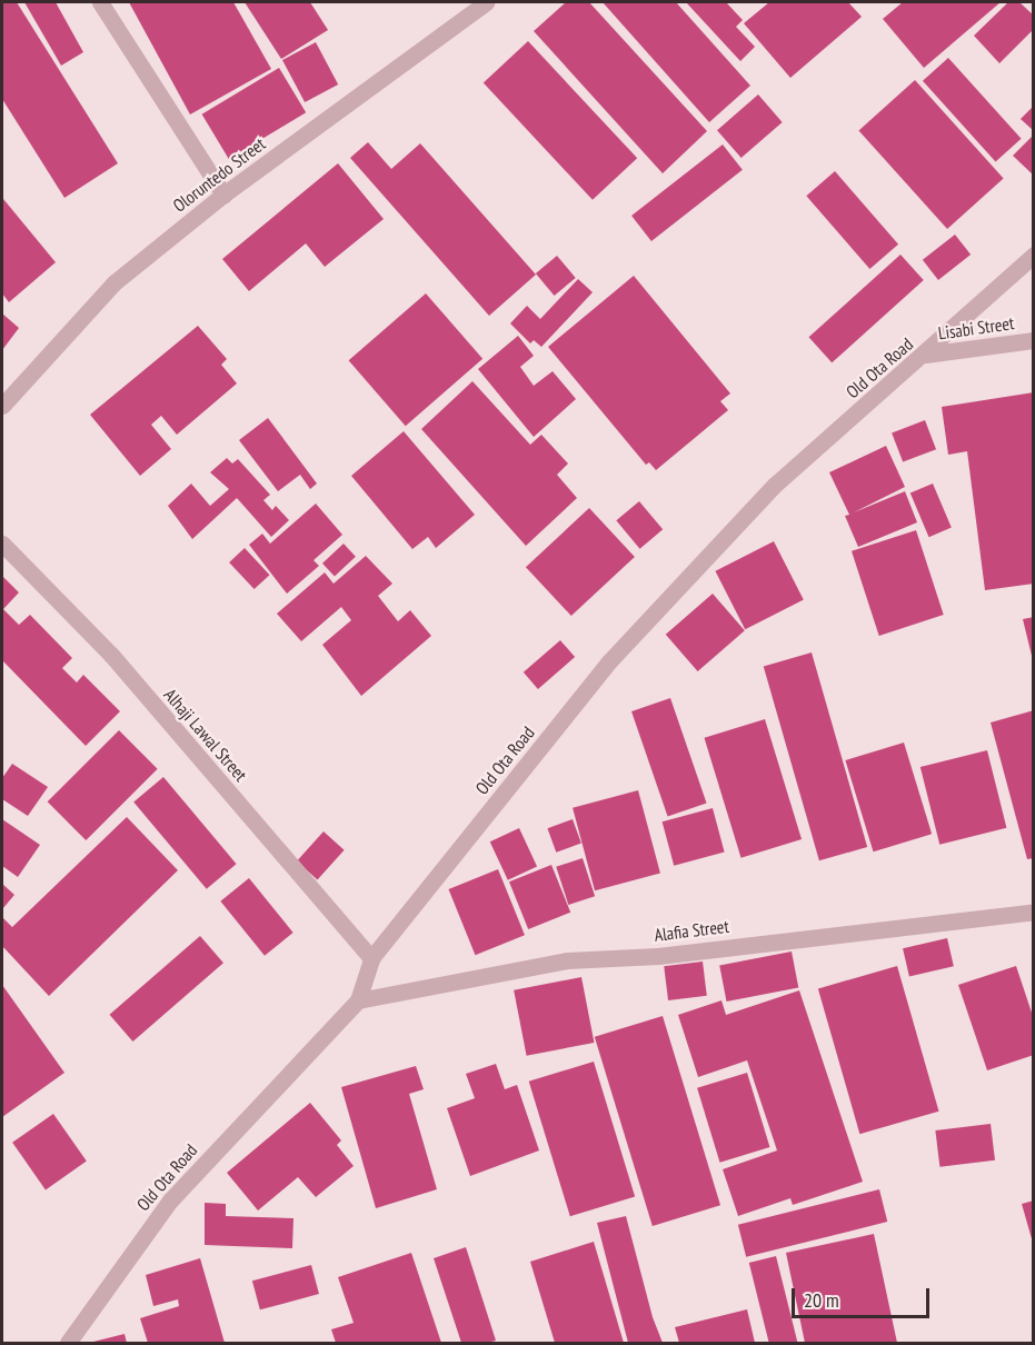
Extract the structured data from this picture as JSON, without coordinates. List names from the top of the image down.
{
  "streets": {
    "street": [
      "Oloruntedo Street",
      "Lisabi Street",
      "Old Ota Road",
      "Alhaji Lawal Street",
      "Alafia Street"
    ]
  },
  "crossings": [
    ["Lisabi Street", "Old Ota Road"],
    ["Old Ota Road", "Alhaji Lawal Street"],
    ["Old Ota Road", "Alafia Street"]
  ],
  "scale_bar": "20 m"
}
